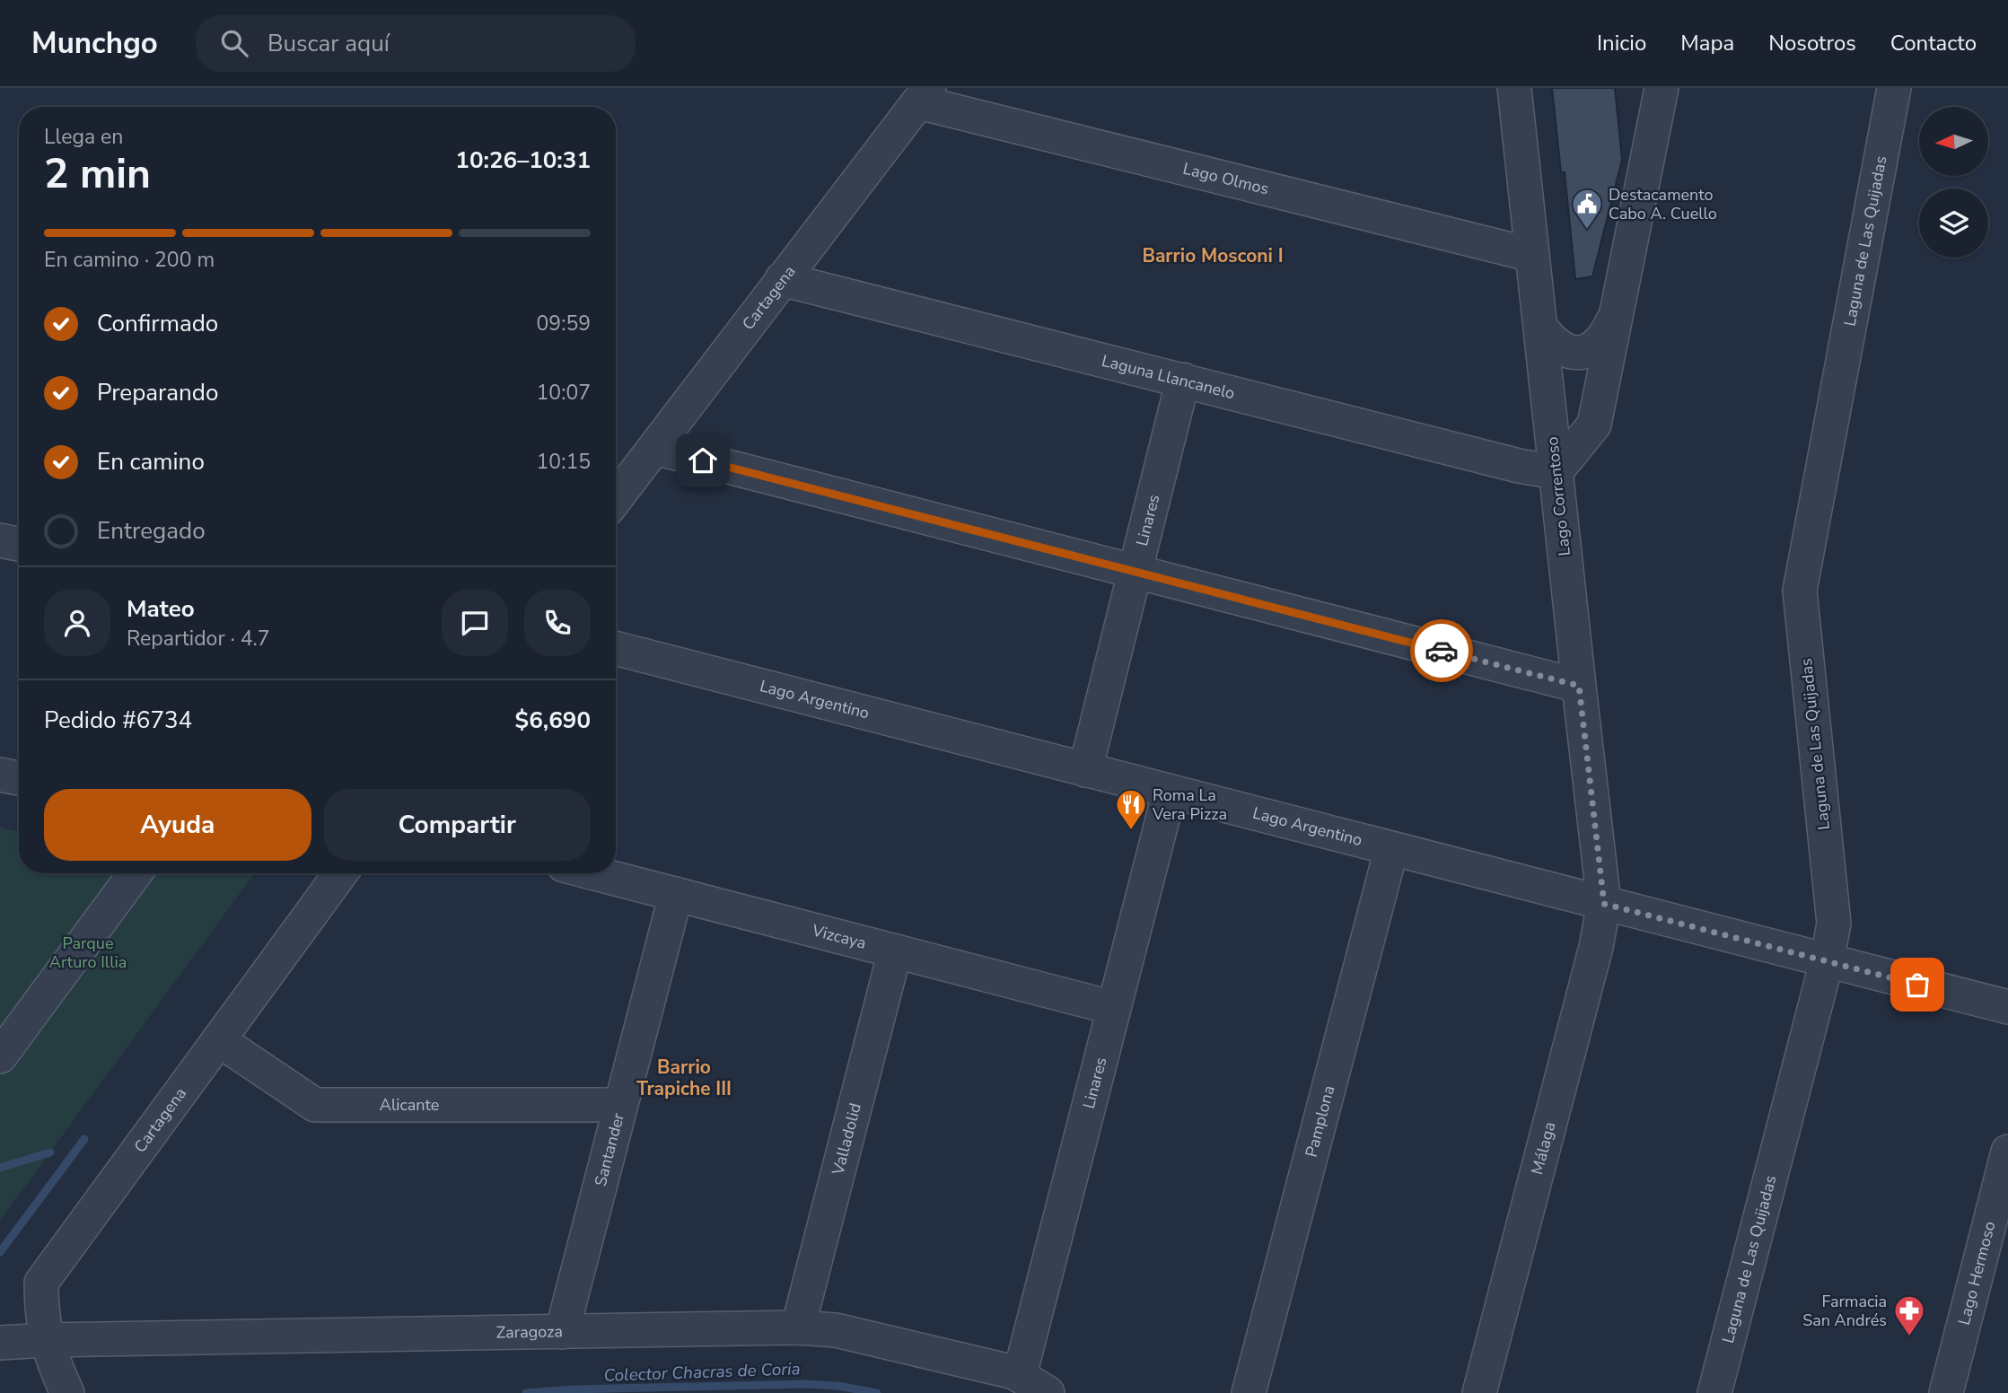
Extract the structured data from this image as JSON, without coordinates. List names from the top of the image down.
{
  "streets": {
    "street": [
      "Lago Olmos",
      "Laguna de Las Quijadas",
      "Cartagena",
      "Laguna Llancanelo",
      "Lago Correntoso",
      "Linares",
      "Lago Argentino",
      "Vizcaya",
      "Alicante",
      "Pamplona",
      "Valladolid",
      "Málaga",
      "Santander",
      "Lago Hermoso",
      "Zaragoza"
    ]
  },
  "crossings": [
    ["Lago Olmos", "Cartagena"],
    ["Lago Olmos", "Lago Correntoso"],
    ["Laguna de Las Quijadas", "Lago Argentino"],
    ["Cartagena", "Laguna Llancanelo"],
    ["Cartagena", "Alicante"],
    ["Cartagena", "Zaragoza"],
    ["Laguna Llancanelo", "Lago Correntoso"],
    ["Laguna Llancanelo", "Linares"],
    ["Lago Correntoso", "Lago Argentino"],
    ["Lago Correntoso", "Málaga"],
    ["Linares", "Lago Argentino"],
    ["Linares", "Vizcaya"],
    ["Linares", "Zaragoza"],
    ["Lago Argentino", "Pamplona"],
    ["Lago Argentino", "Málaga"],
    ["Vizcaya", "Valladolid"],
    ["Vizcaya", "Santander"],
    ["Alicante", "Santander"],
    ["Valladolid", "Zaragoza"],
    ["Santander", "Zaragoza"]
  ],
  "districts": ["Barrio Mosconi I", "Barrio Trapiche III"],
  "water": ["Colector Chacras de Coria"],
  "parks": ["Parque Arturo Illia"],
  "places": {
    "public building": ["Destacamento Cabo A. Cuello"],
    "restaurant": ["Roma La Vera Pizza"],
    "pharmacy": ["Farmacia San Andrés"]
  },
  "north": "left",
  "page": {
    "header": "Munchgo",
    "search": "Buscar aquí",
    "nav": [
      "Inicio",
      "Mapa",
      "Nosotros",
      "Contacto"
    ],
    "heading": ["2 min", "Llega en", "10:26–10:31"],
    "panel": [
      "Mateo",
      "Repartidor · 4.7",
      "Pedido #6734",
      "$6,690"
    ],
    "bar": "En camino · 200 m",
    "list": [
      ["Confirmado", "09:59"],
      ["Preparando", "10:07"],
      ["En camino", "10:15"],
      "Entregado"
    ],
    "buttons": ["Ayuda", "Compartir"]
  }
}
